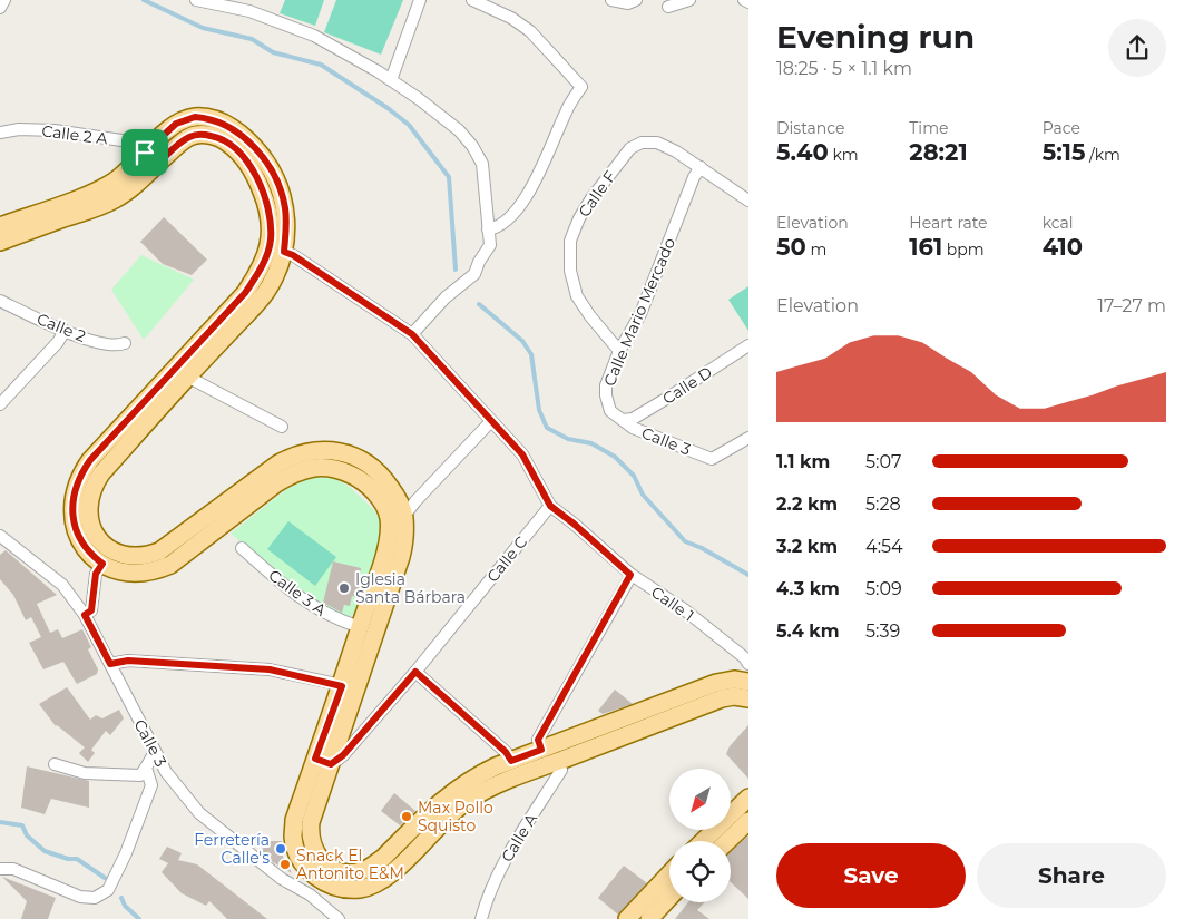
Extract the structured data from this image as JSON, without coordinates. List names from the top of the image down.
{
  "streets": {
    "street": [
      "Calle 2 A",
      "Calle F",
      "Calle Mario Mercado",
      "Calle 2",
      "Calle D",
      "Calle 3",
      "Calle C",
      "Calle 3 A",
      "Calle 1",
      "Calle A"
    ]
  },
  "crossings": [
    ["Calle F", "Calle Mario Mercado"],
    ["Calle Mario Mercado", "Calle D"],
    ["Calle Mario Mercado", "Calle 3"],
    ["Calle D", "Calle 3"],
    ["Calle C", "Calle 1"]
  ],
  "places": [
    "Iglesia Santa Bárbara",
    "Max Pollo Squisto",
    "Ferretería Calle's",
    "Snack El Antonito E&M"
  ],
  "north": "bottom left",
  "page": {
    "heading": ["Evening run", "18:25 · 5 × 1.1 km"],
    "stats": [
      ["Distance", "5.40 km"],
      ["Time", "28:21"],
      ["Pace", "5:15 /km"],
      ["Elevation", "50 m"],
      ["Heart rate", "161 bpm"],
      ["kcal", "410"]
    ],
    "chart": ["Elevation", "17–27 m"],
    "list": [
      {
        "name": "1.1 km",
        "note": "5:07"
      },
      {
        "name": "2.2 km",
        "note": "5:28"
      },
      {
        "name": "3.2 km",
        "note": "4:54"
      },
      {
        "name": "4.3 km",
        "note": "5:09"
      },
      {
        "name": "5.4 km",
        "note": "5:39"
      }
    ],
    "buttons": ["Save", "Share"]
  }
}
